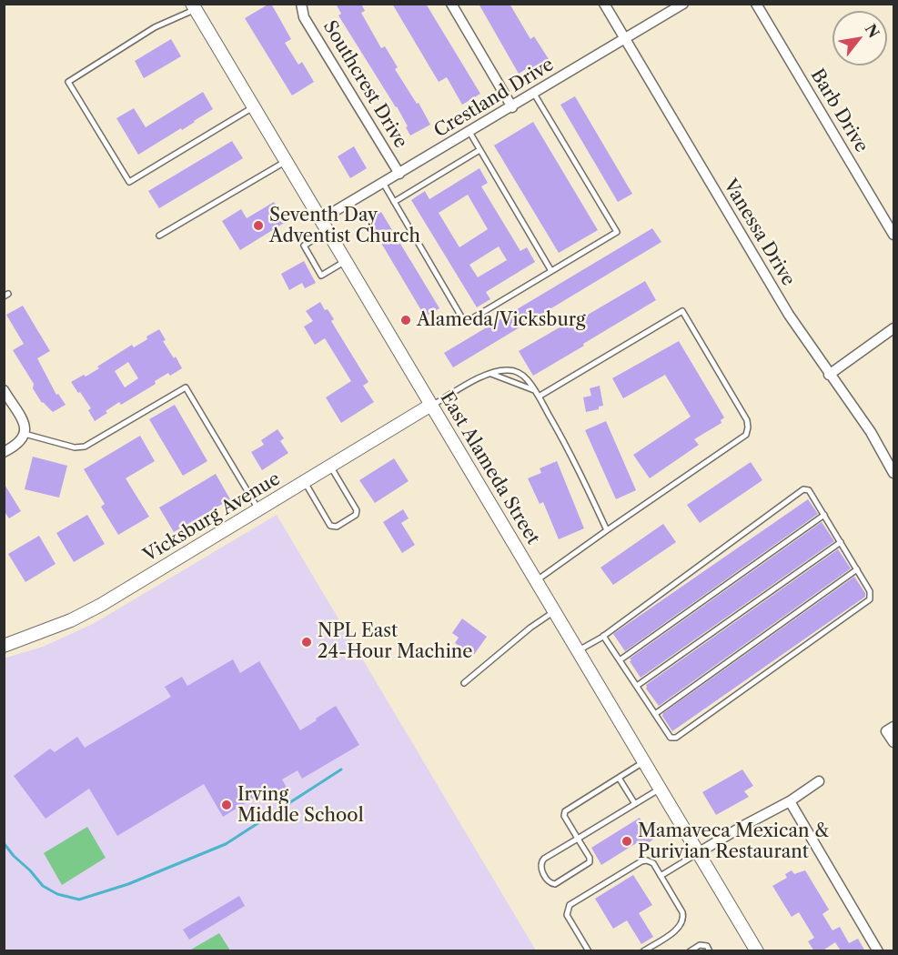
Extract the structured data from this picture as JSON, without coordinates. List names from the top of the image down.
{
  "streets": {
    "street": [
      "Southcrest Drive",
      "Crestland Drive",
      "Barb Drive",
      "Vanessa Drive",
      "East Alameda Street",
      "Vicksburg Avenue"
    ]
  },
  "crossings": [
    ["Southcrest Drive", "Crestland Drive"],
    ["Crestland Drive", "Vanessa Drive"],
    ["Crestland Drive", "East Alameda Street"],
    ["East Alameda Street", "Vicksburg Avenue"]
  ],
  "places": [
    "Seventh Day Adventist Church",
    "Alameda/Vicksburg",
    "NPL East 24-Hour Machine",
    "Irving Middle School",
    "Mamaveca Mexican & Purivian Restaurant"
  ],
  "north": "top right"
}
